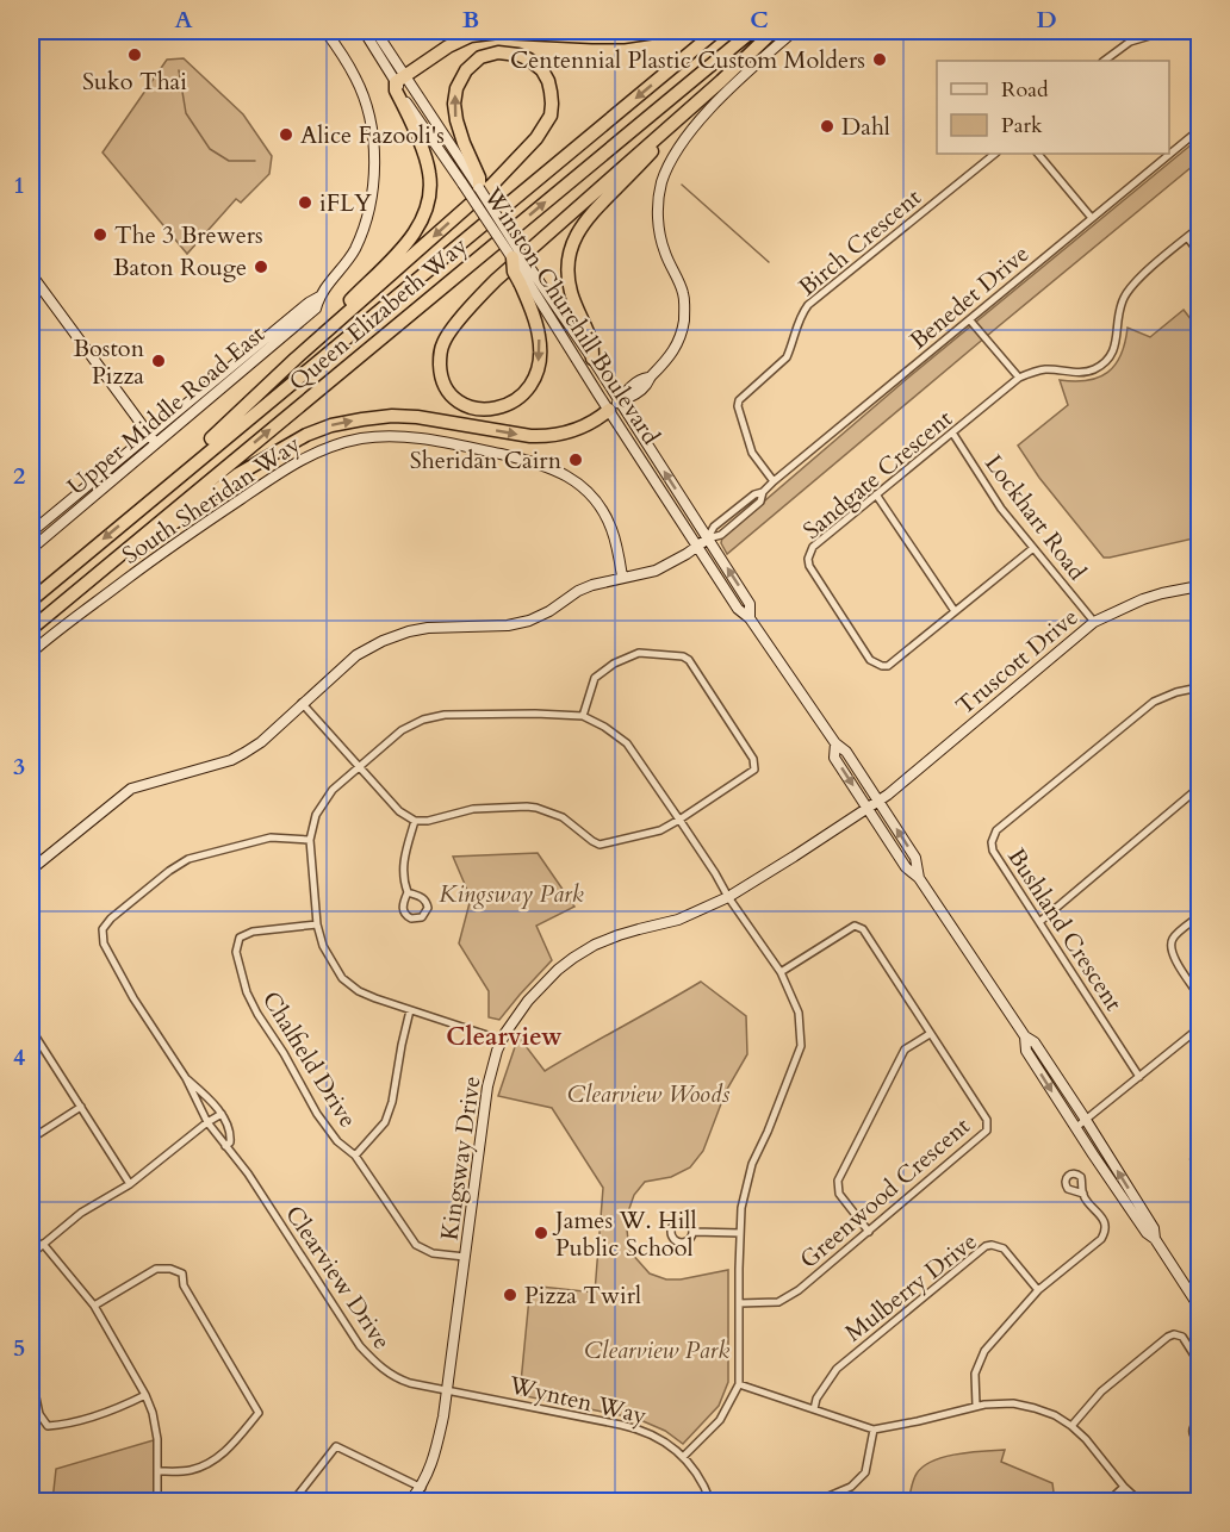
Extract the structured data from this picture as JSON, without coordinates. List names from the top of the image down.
{
  "streets": {
    "highway": ["Queen Elizabeth Way"],
    "street": [
      "Birch Crescent",
      "Benedet Drive",
      "Winston Churchill Boulevard",
      "Upper Middle Road East",
      "Sandgate Crescent",
      "South Sheridan Way",
      "Lockhart Road",
      "Truscott Drive",
      "Bushland Crescent",
      "Chalfield Drive",
      "Kingsway Drive",
      "Greenwood Crescent",
      "Clearview Drive",
      "Mulberry Drive",
      "Wynten Way"
    ]
  },
  "crossings": [
    ["Birch Crescent", "Benedet Drive"],
    ["Benedet Drive", "Winston Churchill Boulevard"],
    ["Winston Churchill Boulevard", "Truscott Drive"],
    ["Winston Churchill Boulevard", "Kingsway Drive"],
    ["Sandgate Crescent", "Lockhart Road"],
    ["Lockhart Road", "Truscott Drive"],
    ["Truscott Drive", "Kingsway Drive"],
    ["Chalfield Drive", "Kingsway Drive"],
    ["Kingsway Drive", "Clearview Drive"],
    ["Kingsway Drive", "Wynten Way"],
    ["Clearview Drive", "Wynten Way"]
  ],
  "districts": ["Clearview"],
  "parks": ["Kingsway Park", "Clearview Woods", "Clearview Park"],
  "places": [
    "Suko Thai",
    "Centennial Plastic Custom Molders",
    "Dahl",
    "Alice Fazooli's",
    "iFLY",
    "The 3 Brewers",
    "Baton Rouge",
    "Boston Pizza",
    "Sheridan Cairn",
    "James W. Hill Public School",
    "Pizza Twirl"
  ],
  "legend": ["Road", "Park"],
  "grid": {
    "columns": [
      "A",
      "B",
      "C",
      "D"
    ],
    "rows": [
      "1",
      "2",
      "3",
      "4",
      "5"
    ]
  }
}
